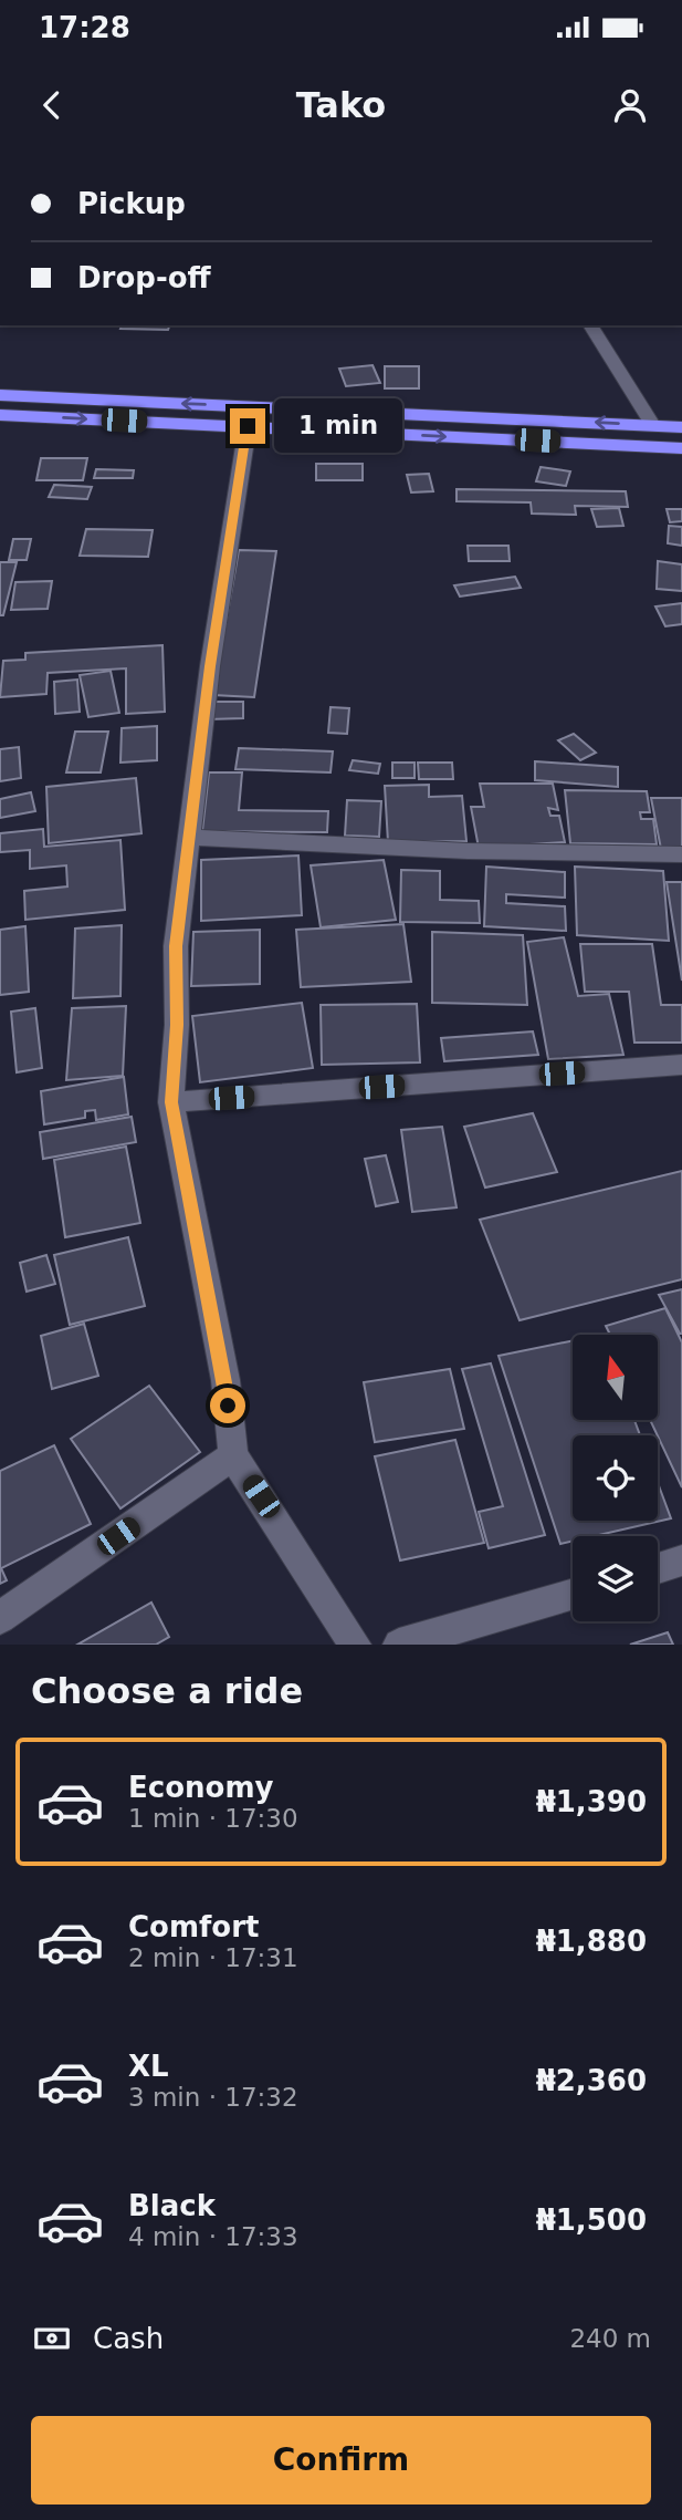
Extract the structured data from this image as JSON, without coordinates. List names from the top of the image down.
{
  "north": "top",
  "page": {
    "status": "17:28",
    "header": "Tako",
    "banner": ["Pickup", "Drop-off"],
    "bubble": "1 min",
    "heading": "Choose a ride",
    "list": [
      {
        "name": "Economy",
        "note": "1 min · 17:30",
        "value": "₦1,390"
      },
      {
        "name": "Comfort",
        "note": "2 min · 17:31",
        "value": "₦1,880"
      },
      {
        "name": "XL",
        "note": "3 min · 17:32",
        "value": "₦2,360"
      },
      {
        "name": "Black",
        "note": "4 min · 17:33",
        "value": "₦1,500"
      }
    ],
    "pay": ["Cash", "240 m"],
    "buttons": "Confirm"
  }
}
